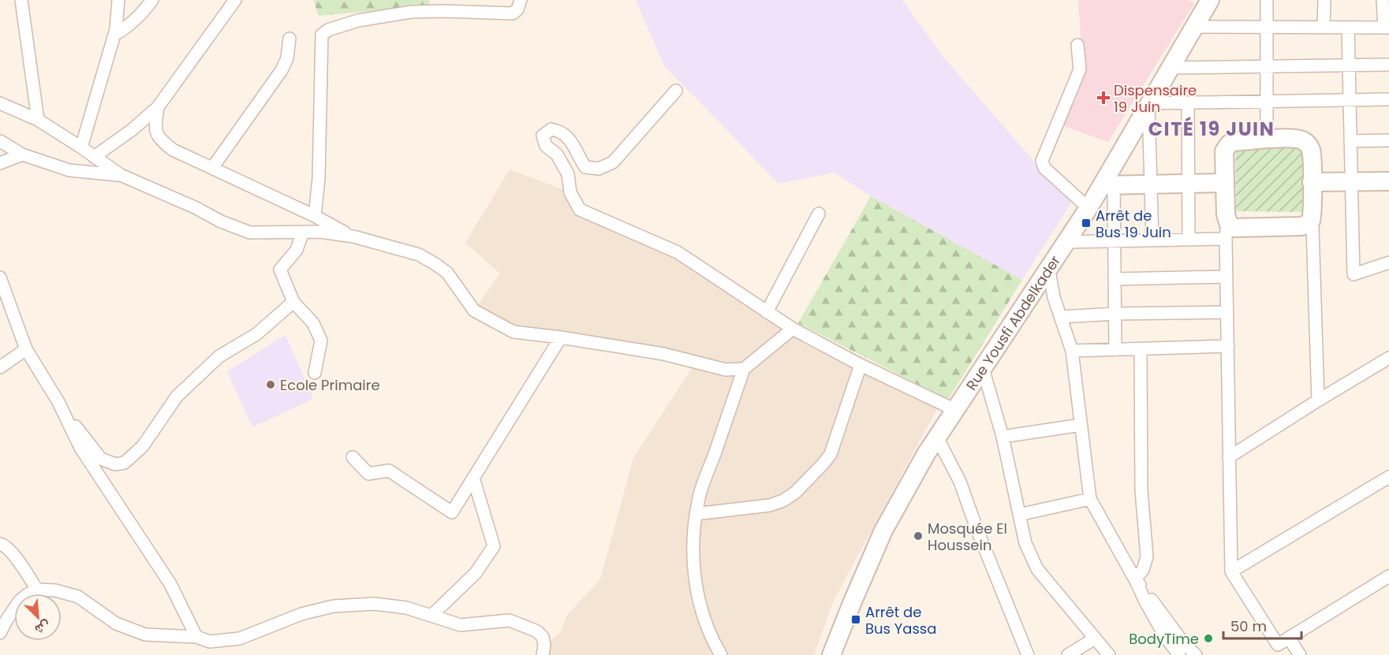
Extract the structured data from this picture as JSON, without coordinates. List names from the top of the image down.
{
  "streets": {
    "main road": ["Rue Yousfi Abdelkader"]
  },
  "districts": ["CITÉ 19 JUIN"],
  "places": {
    "health": ["Dispensaire 19 Juin"],
    "transit": ["Arrêt de Bus 19 Juin", "Arrêt de Bus Yassa"],
    "other": ["Ecole Primaire", "Mosquée El Houssein", "BodyTime"]
  },
  "scale_bar": "50 m",
  "north": "bottom right"
}
